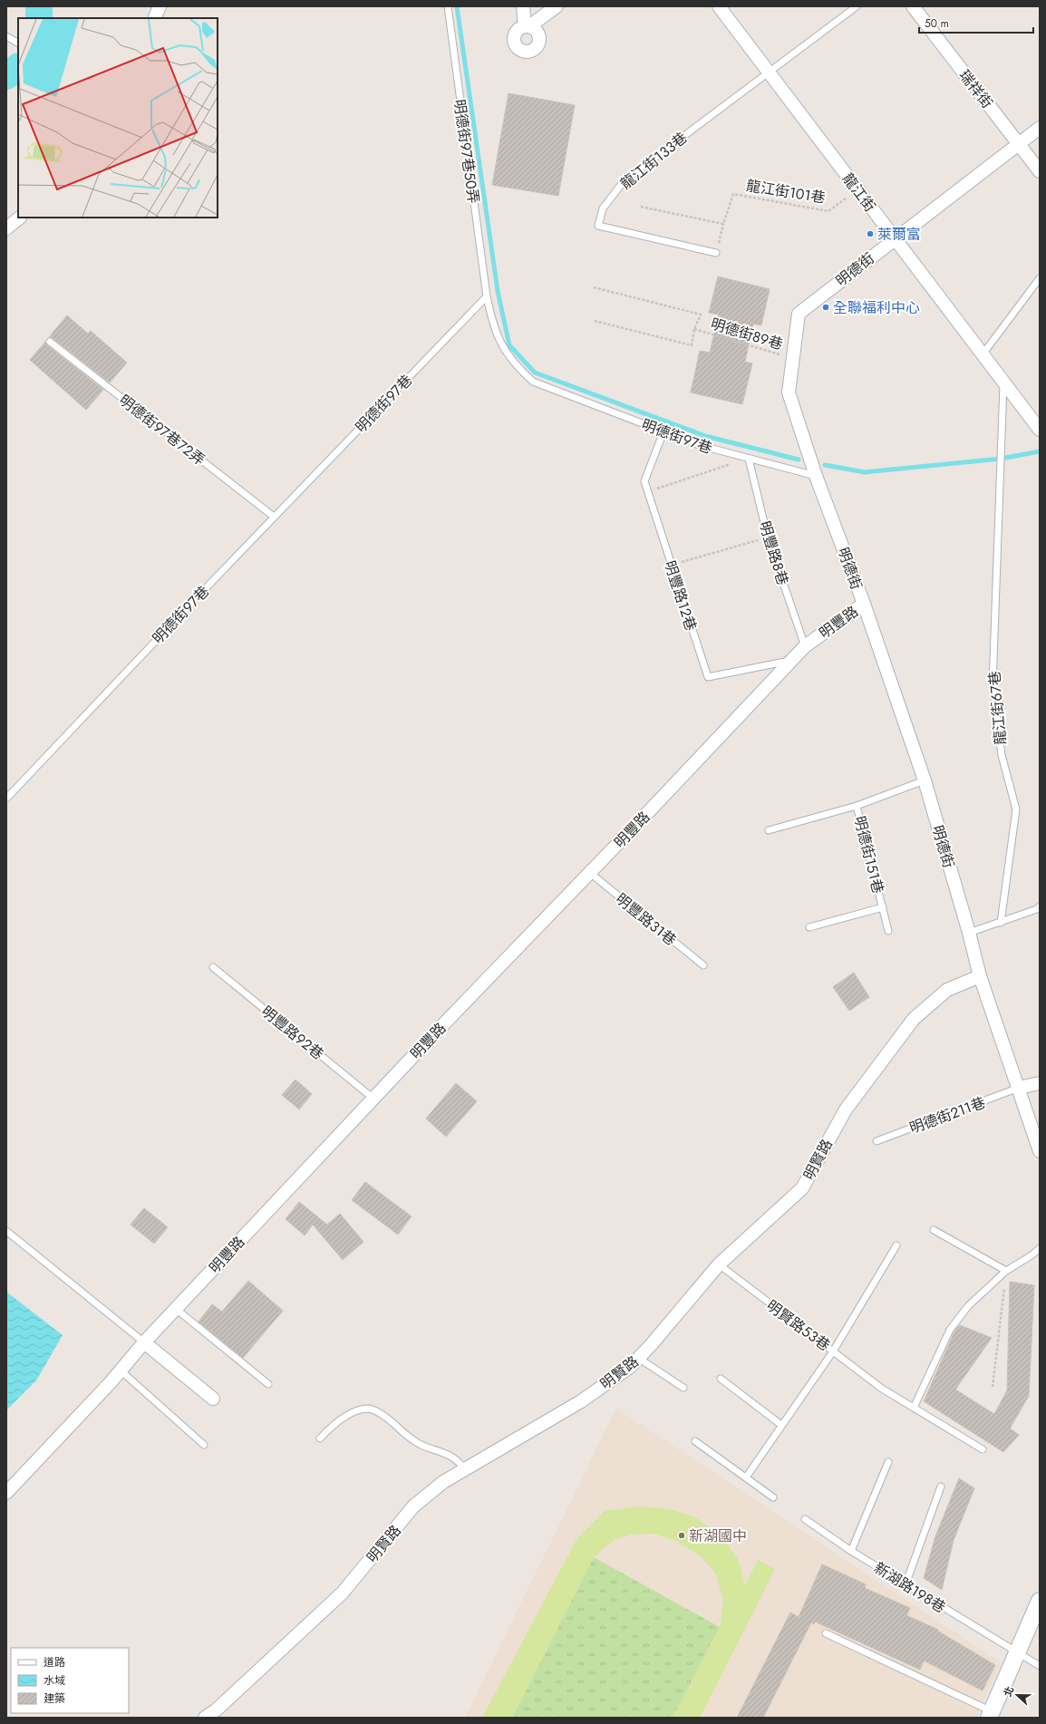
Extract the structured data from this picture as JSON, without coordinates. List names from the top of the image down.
{
  "streets": {
    "street": [
      "瑞祥街",
      "龍江街",
      "明德街",
      "明豐路",
      "明賢路"
    ],
    "lane": [
      "明德街97巷50弄",
      "龍江街133巷",
      "明德街97巷",
      "明德街97巷72弄",
      "明豐路8巷",
      "明豐路12巷",
      "龍江街67巷",
      "明德街151巷",
      "明豐路31巷",
      "明豐路92巷",
      "明德街211巷",
      "明賢路53巷",
      "新湖路198巷"
    ],
    "path": ["龍江街101巷", "明德街89巷"]
  },
  "crossings": [
    ["瑞祥街", "明德街"],
    ["明德街97巷50弄", "明德街97巷"],
    ["龍江街133巷", "龍江街"],
    ["龍江街101巷", "龍江街"],
    ["龍江街", "明德街"],
    ["龍江街", "龍江街67巷"],
    ["明德街", "明德街89巷"],
    ["明德街", "明德街97巷"],
    ["明德街", "明豐路"],
    ["明德街", "明德街151巷"],
    ["明德街", "明德街211巷"],
    ["明德街", "明賢路"],
    ["明德街97巷", "明德街97巷72弄"],
    ["明德街97巷", "明豐路8巷"],
    ["明德街97巷", "明豐路12巷"],
    ["明豐路8巷", "明豐路"],
    ["明豐路12巷", "明豐路"],
    ["明豐路", "明豐路31巷"],
    ["明豐路", "明豐路92巷"],
    ["明賢路", "明賢路53巷"]
  ],
  "places": ["萊爾富", "全聯福利中心", "新湖國中"],
  "legend": ["道路", "水域", "建築"],
  "scale_bar": "50 m",
  "north": "left"
}
